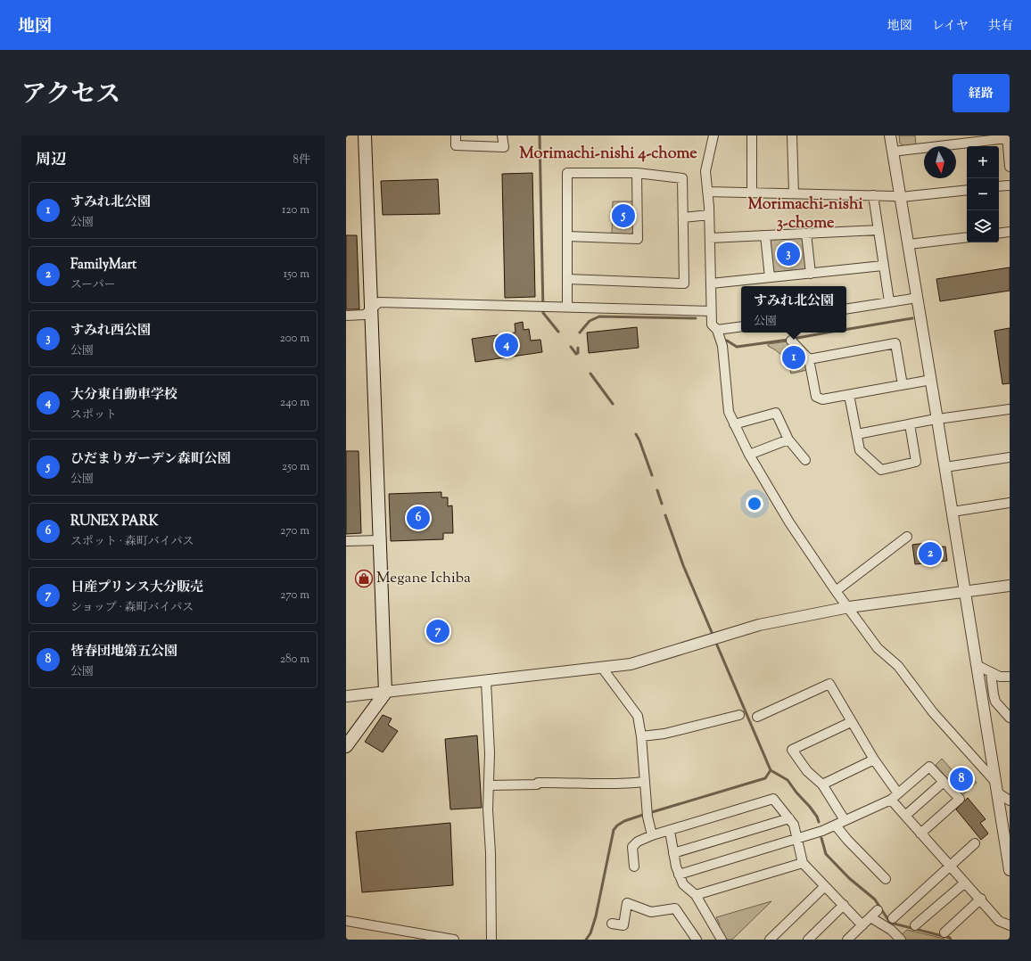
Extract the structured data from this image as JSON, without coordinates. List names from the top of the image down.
{
  "districts": ["Morimachi-nishi 4-chome", "Morimachi-nishi 3-chome"],
  "places": {
    "shop": ["Megane Ichiba"]
  },
  "north": "bottom",
  "page": {
    "header": "地図",
    "nav": ["地図", "レイヤ", "共有"],
    "title": "アクセス",
    "buttons": "経路",
    "heading": ["周辺", "8件"],
    "map_buttons": ["+", "−"],
    "list": [
      {
        "mark": "1",
        "name": "すみれ北公園",
        "note": "公園",
        "value": "120 m"
      },
      {
        "mark": "2",
        "name": "FamilyMart",
        "note": "スーパー",
        "value": "150 m"
      },
      {
        "mark": "3",
        "name": "すみれ西公園",
        "note": "公園",
        "value": "200 m"
      },
      {
        "mark": "4",
        "name": "大分東自動車学校",
        "note": "スポット",
        "value": "240 m"
      },
      {
        "mark": "5",
        "name": "ひだまりガーデン森町公園",
        "note": "公園",
        "value": "250 m"
      },
      {
        "mark": "6",
        "name": "RUNEX PARK",
        "note": "スポット · 森町バイパス",
        "value": "270 m"
      },
      {
        "mark": "7",
        "name": "日産プリンス大分販売",
        "note": "ショップ · 森町バイパス",
        "value": "270 m"
      },
      {
        "mark": "8",
        "name": "皆春団地第五公園",
        "note": "公園",
        "value": "280 m"
      }
    ],
    "pins": [
      "5",
      "3",
      "4",
      "1",
      "6",
      "2",
      "7",
      "8"
    ],
    "popup": ["すみれ北公園", "公園"]
  }
}
